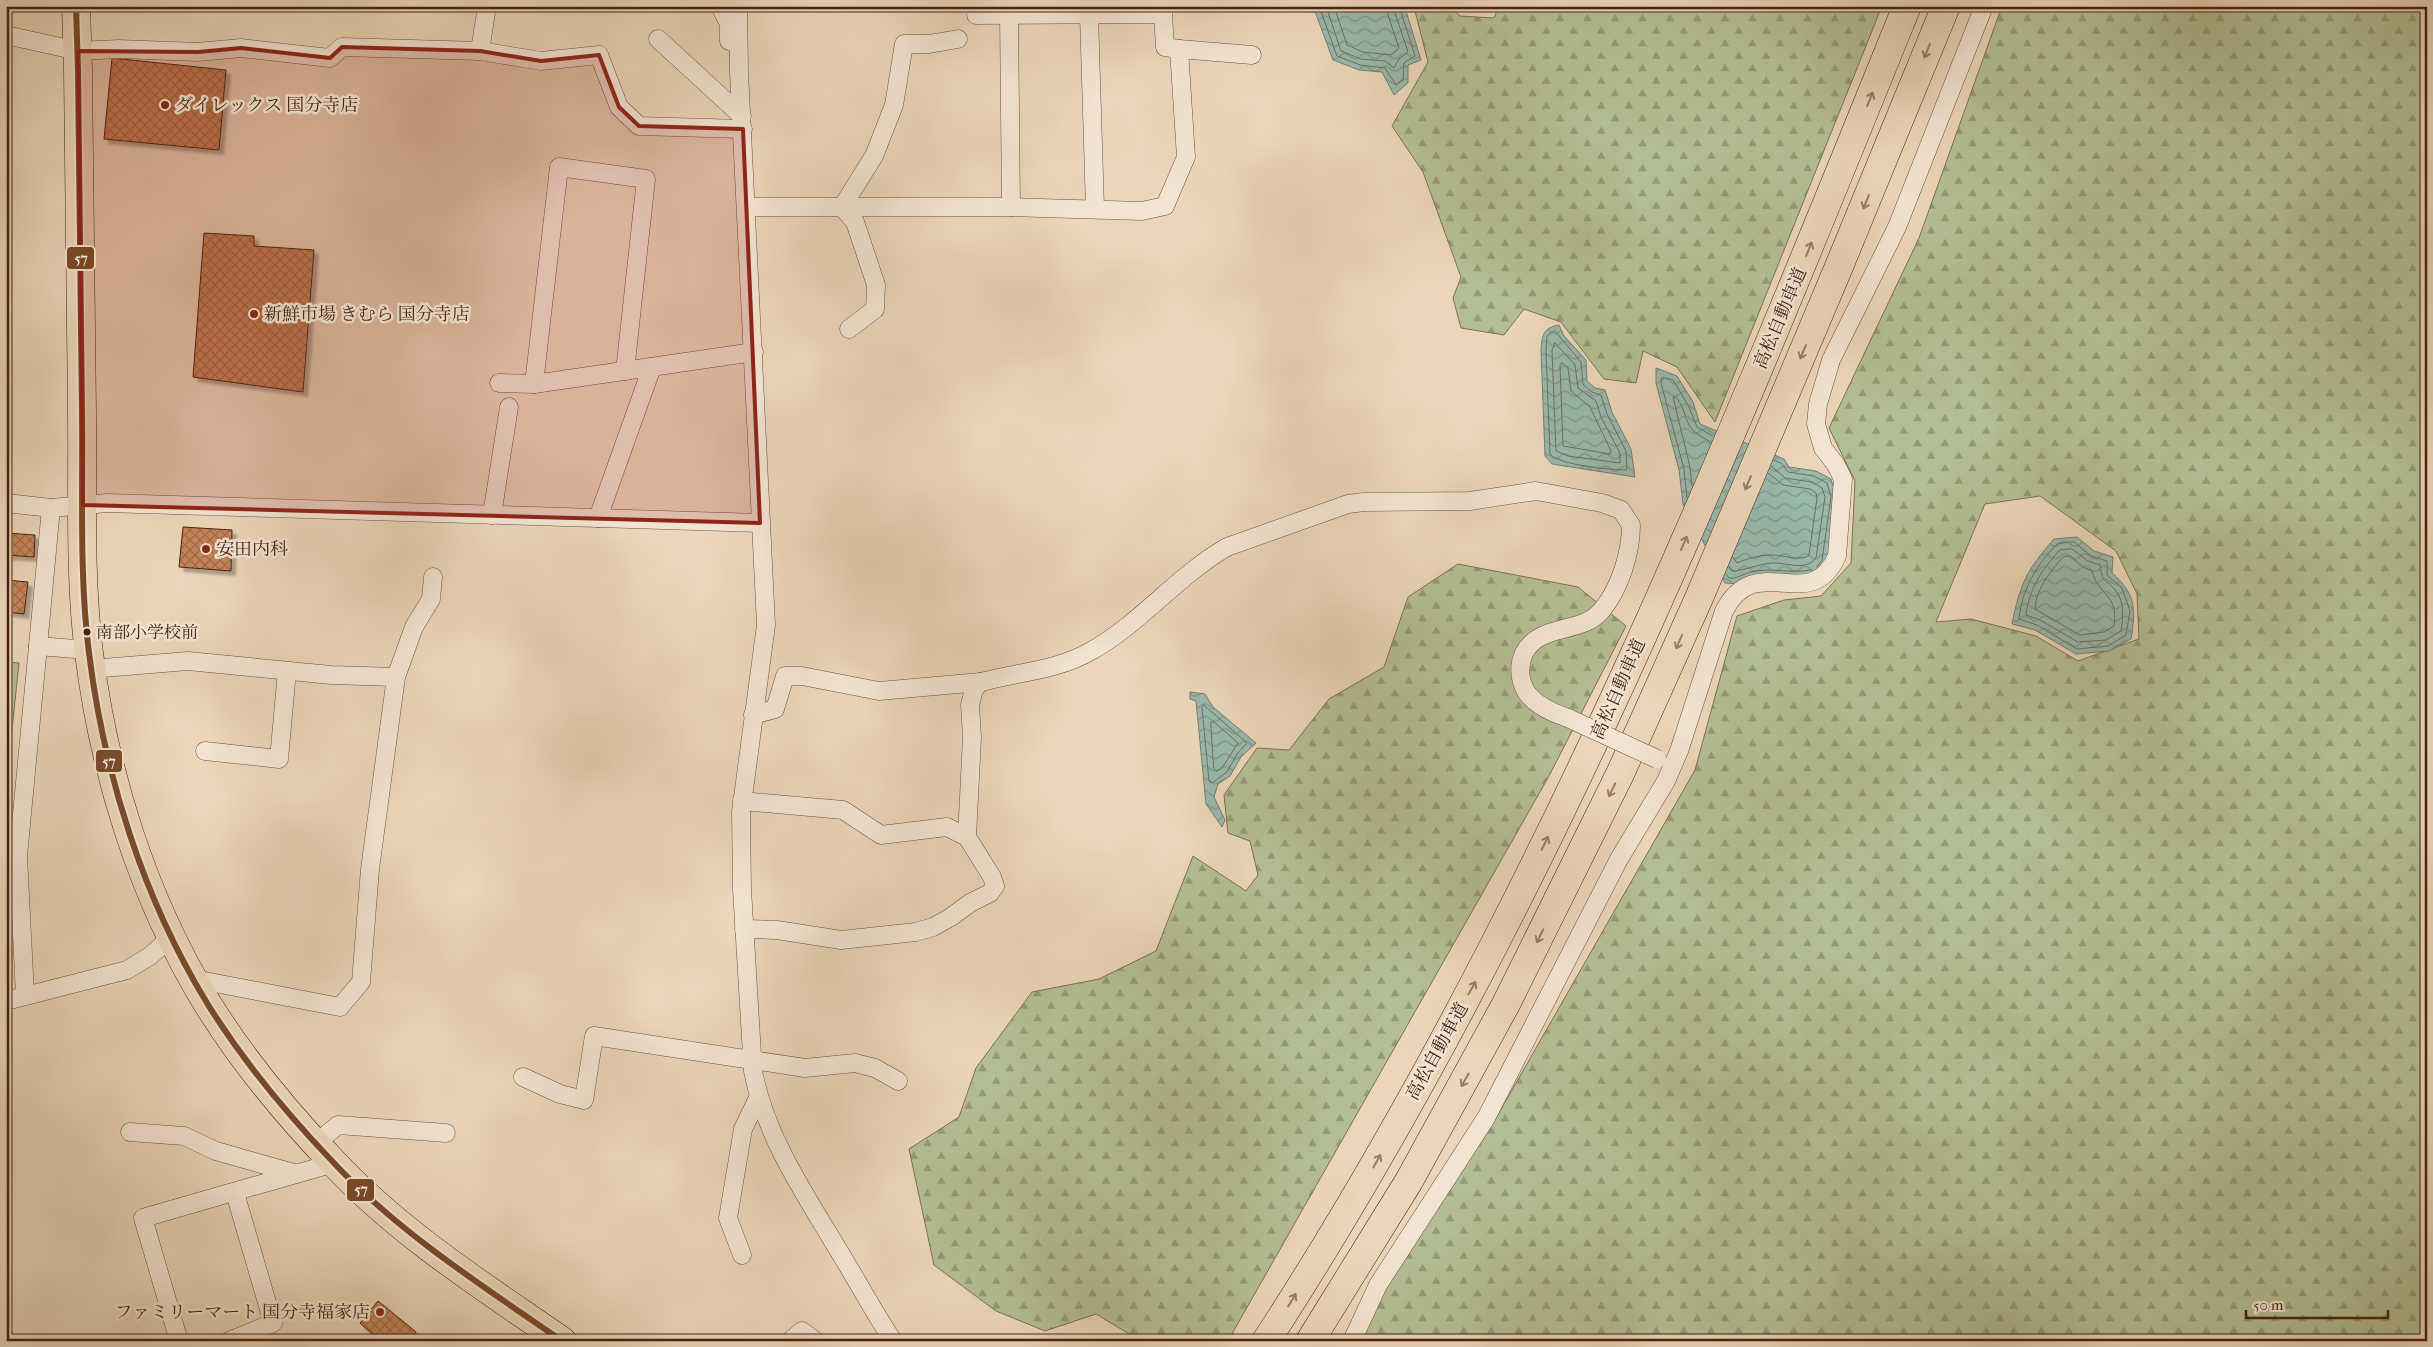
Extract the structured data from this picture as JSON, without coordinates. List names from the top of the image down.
{
  "streets": {
    "main road": ["高松自動車道"]
  },
  "places": [
    "ダイレックス 国分寺店",
    "新鮮市場 きむら 国分寺店",
    "安田内科",
    "南部小学校前",
    "ファミリーマート 国分寺福家店"
  ],
  "lines": ["transit line 57"],
  "scale_bar": "50 m"
}
